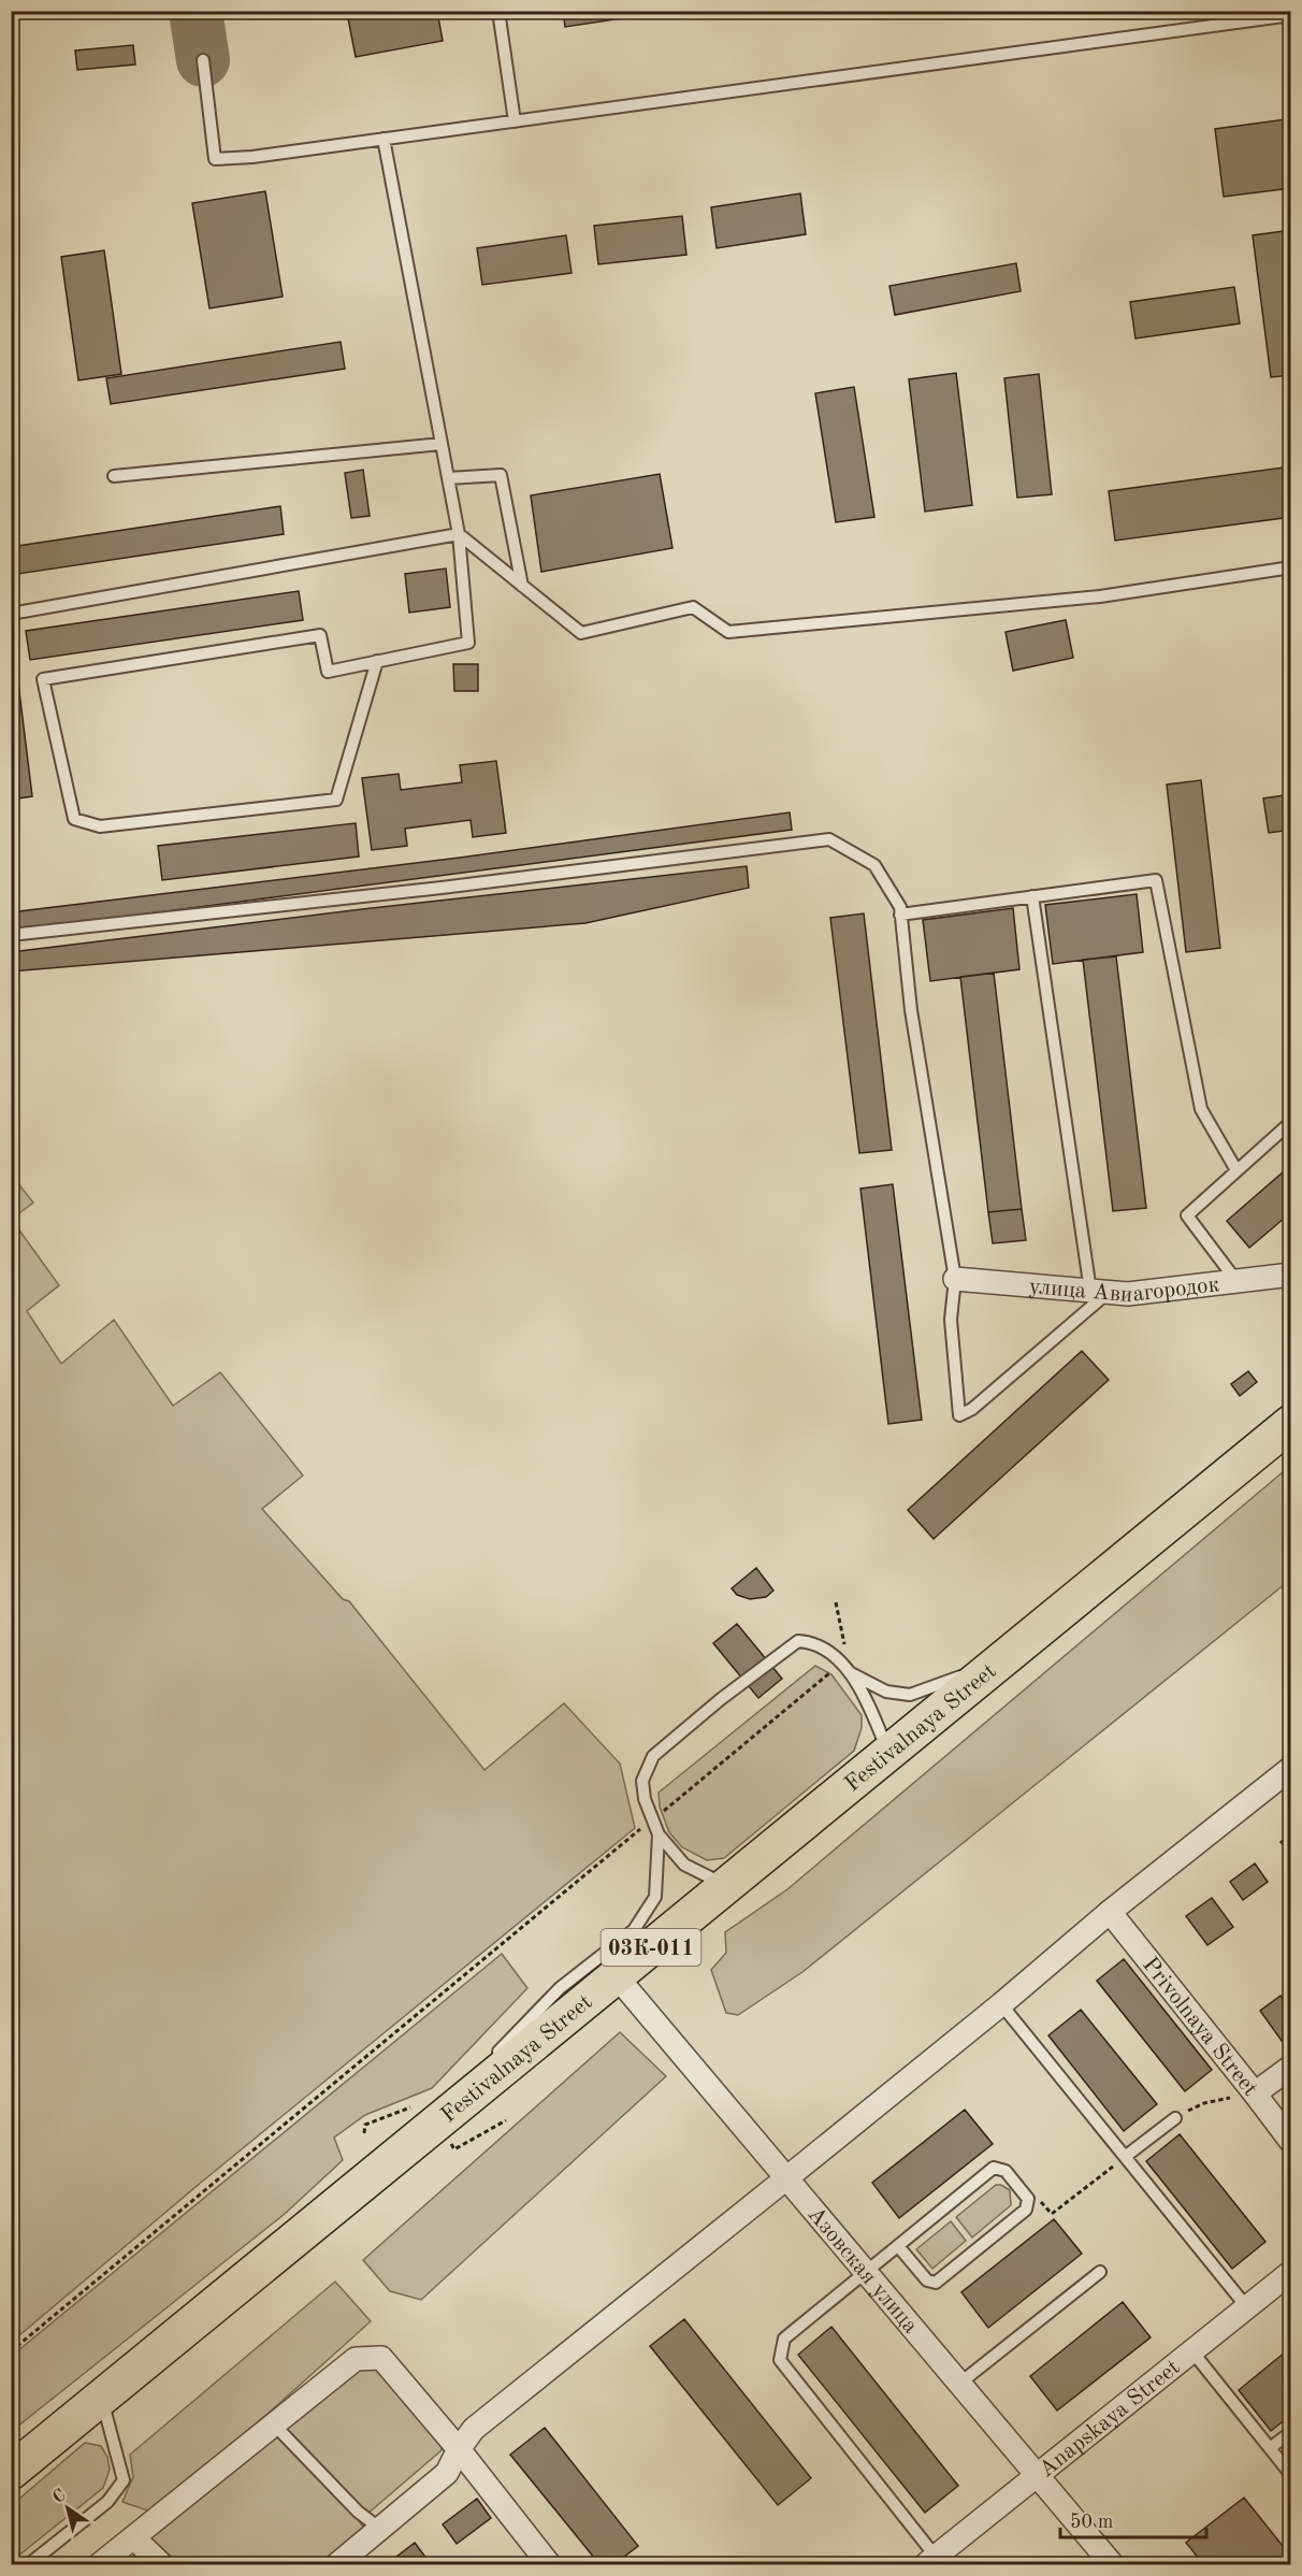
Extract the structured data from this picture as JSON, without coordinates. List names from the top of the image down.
{
  "streets": {
    "main road": ["Festivalnaya Street", "03К-011"],
    "street": [
      "улица Авиагородок",
      "Privolnaya Street",
      "Азовская улица",
      "Anapskaya Street"
    ]
  },
  "crossings": [
    ["Festivalnaya Street", "Азовская улица"],
    ["Азовская улица", "Anapskaya Street"]
  ],
  "scale_bar": "50 m",
  "north": "top left"
}
